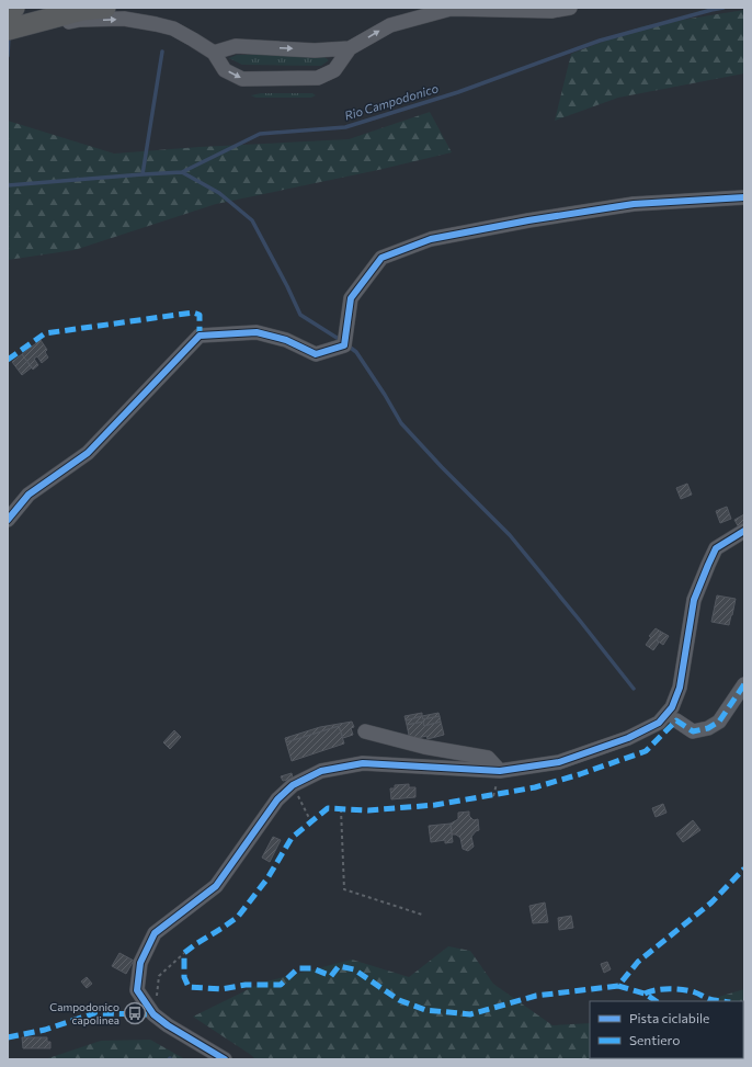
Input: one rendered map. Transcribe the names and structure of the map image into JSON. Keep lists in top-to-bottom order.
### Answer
{
  "water": ["Rio Campodonico"],
  "places": {
    "bus stop": ["Campodonico capolinea"]
  },
  "legend": ["Pista ciclabile", "Sentiero"]
}
